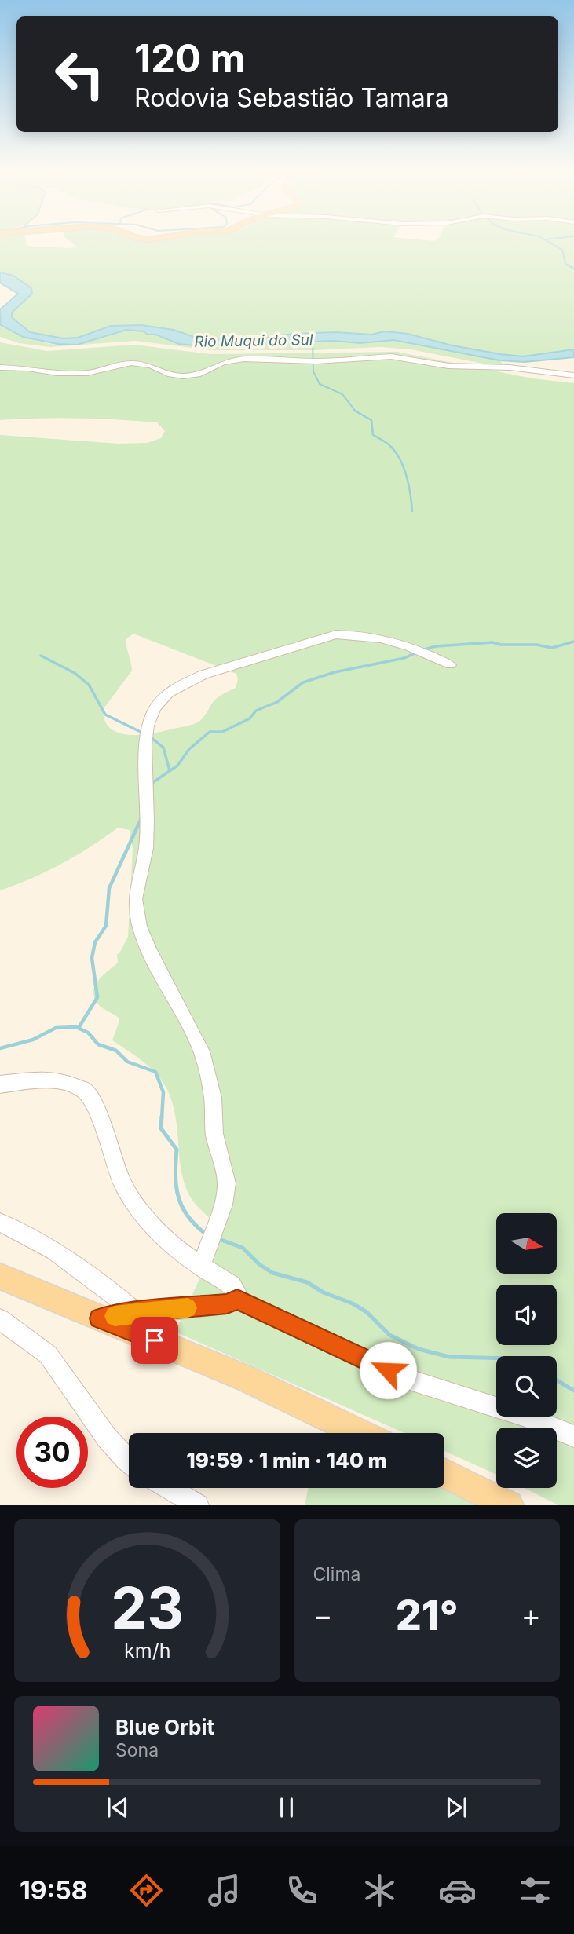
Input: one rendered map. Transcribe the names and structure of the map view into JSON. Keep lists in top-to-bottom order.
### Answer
{
  "water": ["Rio Muqui do Sul"],
  "north": "right",
  "page": {
    "turn": ["120 m", "Rodovia Sebastião Tamara"],
    "limit": "30",
    "trip": "19:59 · 1 min · 140 m",
    "tile": "Clima",
    "heat": ["−", "21°", "+"],
    "song": ["Blue Orbit", "Sona"],
    "tabs": "19:58",
    "gauge": ["23", "km/h"]
  }
}
